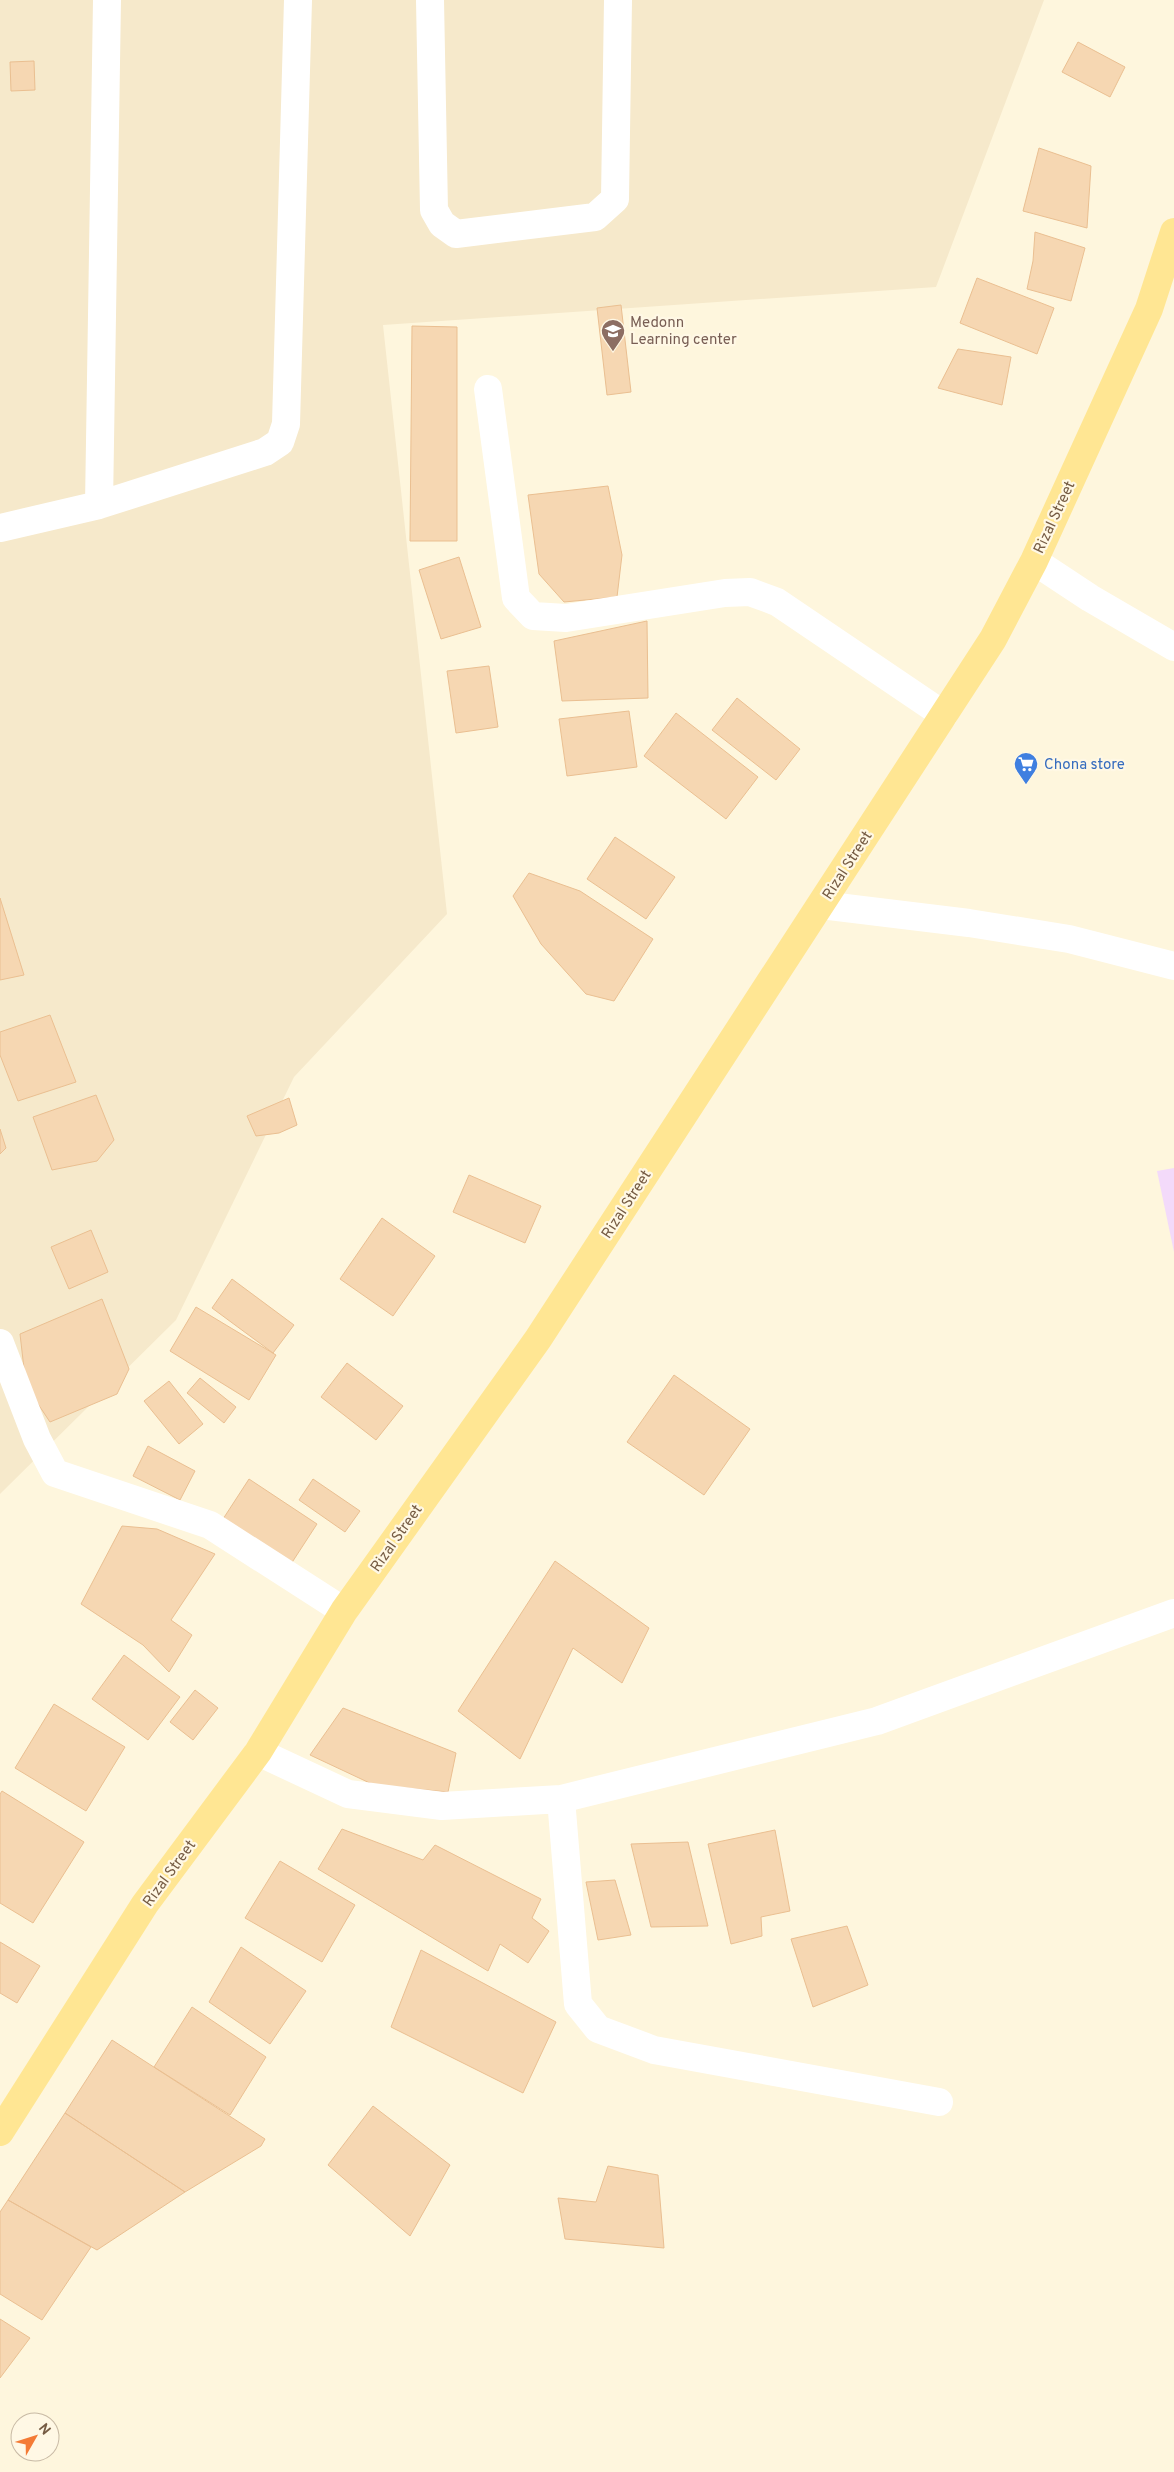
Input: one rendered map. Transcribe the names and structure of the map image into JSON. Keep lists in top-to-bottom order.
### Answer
{
  "streets": {
    "main road": ["Rizal Street"]
  },
  "places": {
    "school or university": ["Medonn Learning center"],
    "supermarket": ["Chona store"]
  },
  "north": "top right"
}
